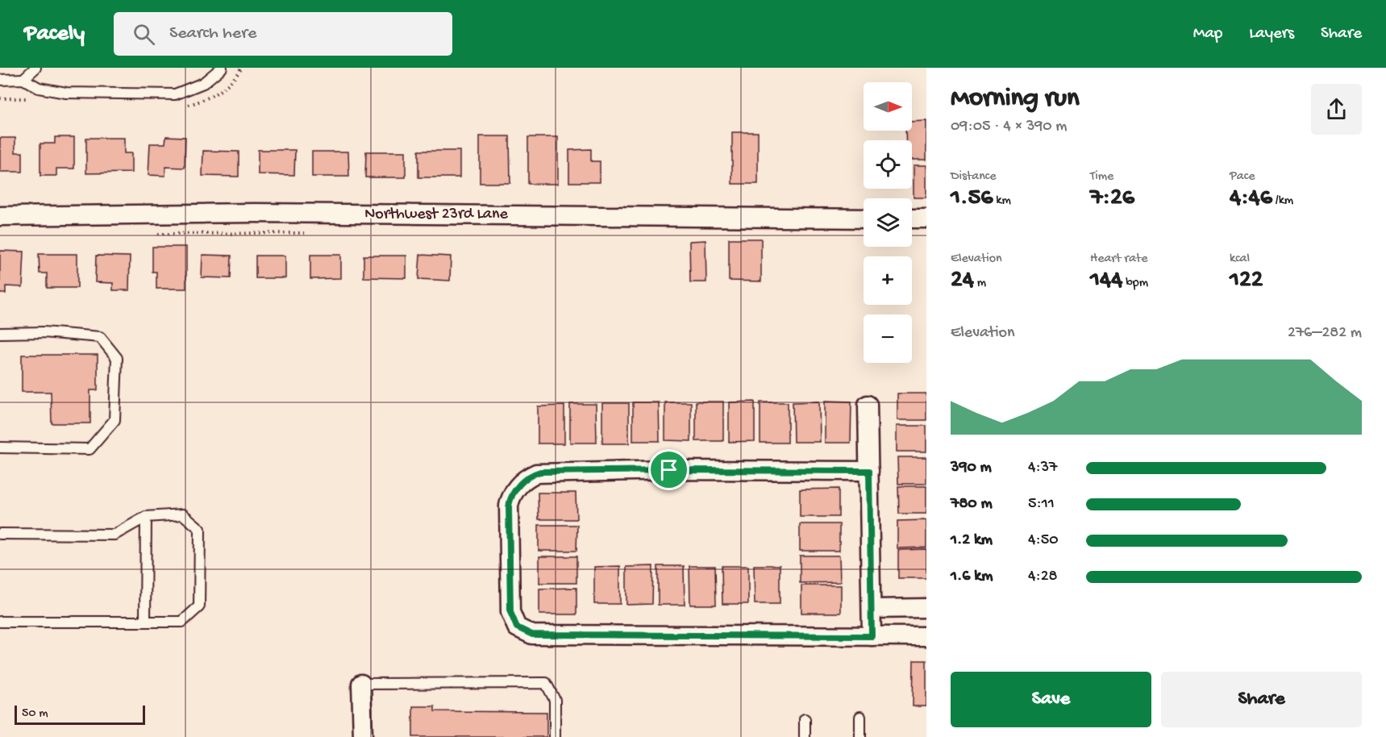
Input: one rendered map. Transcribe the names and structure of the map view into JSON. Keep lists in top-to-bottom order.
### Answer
{
  "streets": {
    "street": ["Northwest 23rd Lane"]
  },
  "scale_bar": "50 m",
  "north": "right",
  "page": {
    "header": "Pacely",
    "search": "Search here",
    "nav": ["Map", "Layers", "Share"],
    "heading": ["Morning run", "09:05 · 4 × 390 m"],
    "map_buttons": ["+", "−"],
    "stats": [
      ["Distance", "1.56 km"],
      ["Time", "7:26"],
      ["Pace", "4:46 /km"],
      ["Elevation", "24 m"],
      ["Heart rate", "144 bpm"],
      ["kcal", "122"]
    ],
    "chart": ["Elevation", "276–282 m"],
    "list": [
      {
        "name": "390 m",
        "note": "4:37"
      },
      {
        "name": "780 m",
        "note": "5:11"
      },
      {
        "name": "1.2 km",
        "note": "4:50"
      },
      {
        "name": "1.6 km",
        "note": "4:28"
      }
    ],
    "buttons": ["Save", "Share"],
    "scale": "50 m"
  }
}
